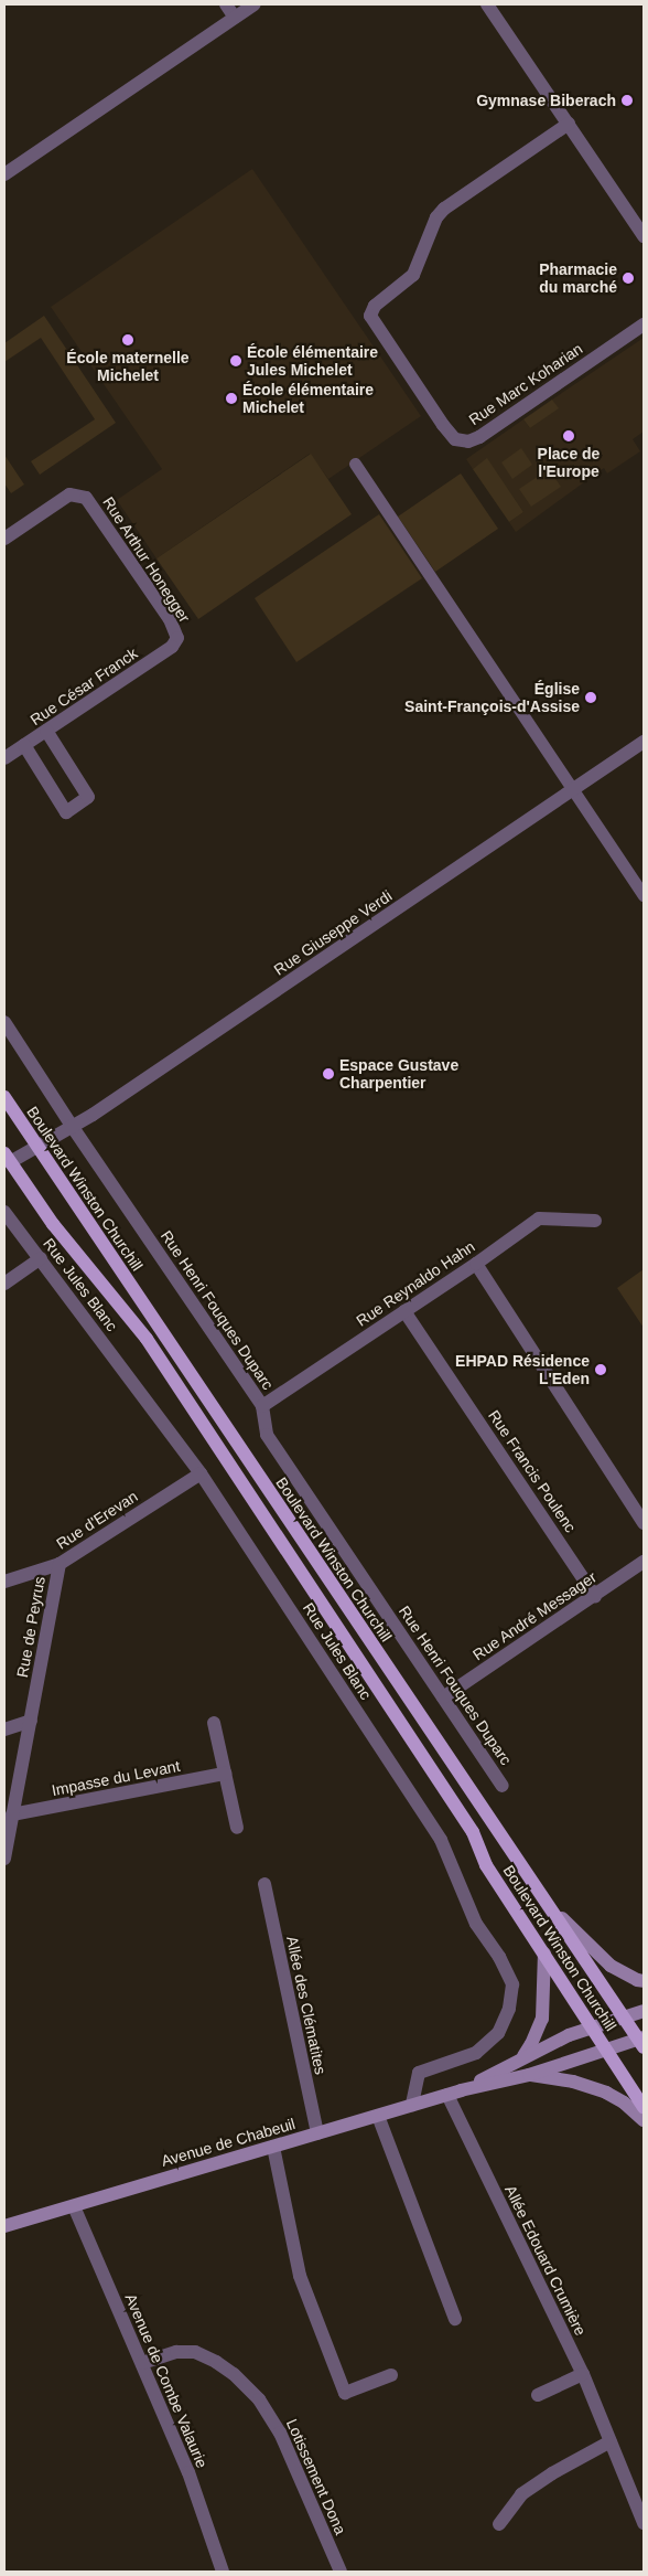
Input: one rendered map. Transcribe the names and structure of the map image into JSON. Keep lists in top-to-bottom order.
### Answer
{
  "streets": {
    "main road": ["Boulevard Winston Churchill", "Avenue de Chabeuil"],
    "street": [
      "Rue Marc Koharian",
      "Rue Arthur Honegger",
      "Rue César Franck",
      "Rue Giuseppe Verdi",
      "Rue Reynaldo Hahn",
      "Rue Jules Blanc",
      "Rue Henri Fouques Duparc",
      "Rue Francis Poulenc",
      "Rue d'Erevan",
      "Rue André Messager",
      "Rue de Peyrus",
      "Impasse du Levant",
      "Allée des Clématites",
      "Allée Edouard Crumière",
      "Avenue de Combe Valaurie",
      "Lotissement Dona"
    ]
  },
  "crossings": [
    ["Rue Arthur Honegger", "Rue César Franck"],
    ["Rue Giuseppe Verdi", "Boulevard Winston Churchill"],
    ["Rue Giuseppe Verdi", "Rue Henri Fouques Duparc"],
    ["Boulevard Winston Churchill", "Avenue de Chabeuil"],
    ["Rue Reynaldo Hahn", "Rue Henri Fouques Duparc"],
    ["Rue Reynaldo Hahn", "Rue Francis Poulenc"],
    ["Rue Jules Blanc", "Rue d'Erevan"],
    ["Rue Jules Blanc", "Avenue de Chabeuil"],
    ["Rue Henri Fouques Duparc", "Rue André Messager"],
    ["Rue Francis Poulenc", "Rue André Messager"],
    ["Rue d'Erevan", "Rue de Peyrus"],
    ["Rue de Peyrus", "Impasse du Levant"],
    ["Allée des Clématites", "Avenue de Chabeuil"],
    ["Avenue de Chabeuil", "Allée Edouard Crumière"],
    ["Avenue de Chabeuil", "Avenue de Combe Valaurie"],
    ["Avenue de Combe Valaurie", "Lotissement Dona"]
  ],
  "places": [
    "Gymnase Biberach",
    "Pharmacie du marché",
    "École maternelle Michelet",
    "École élémentaire Jules Michelet",
    "École élémentaire Michelet",
    "Place de l'Europe",
    "Église Saint-François-d'Assise",
    "Espace Gustave Charpentier",
    "EHPAD Résidence L'Eden"
  ]
}
